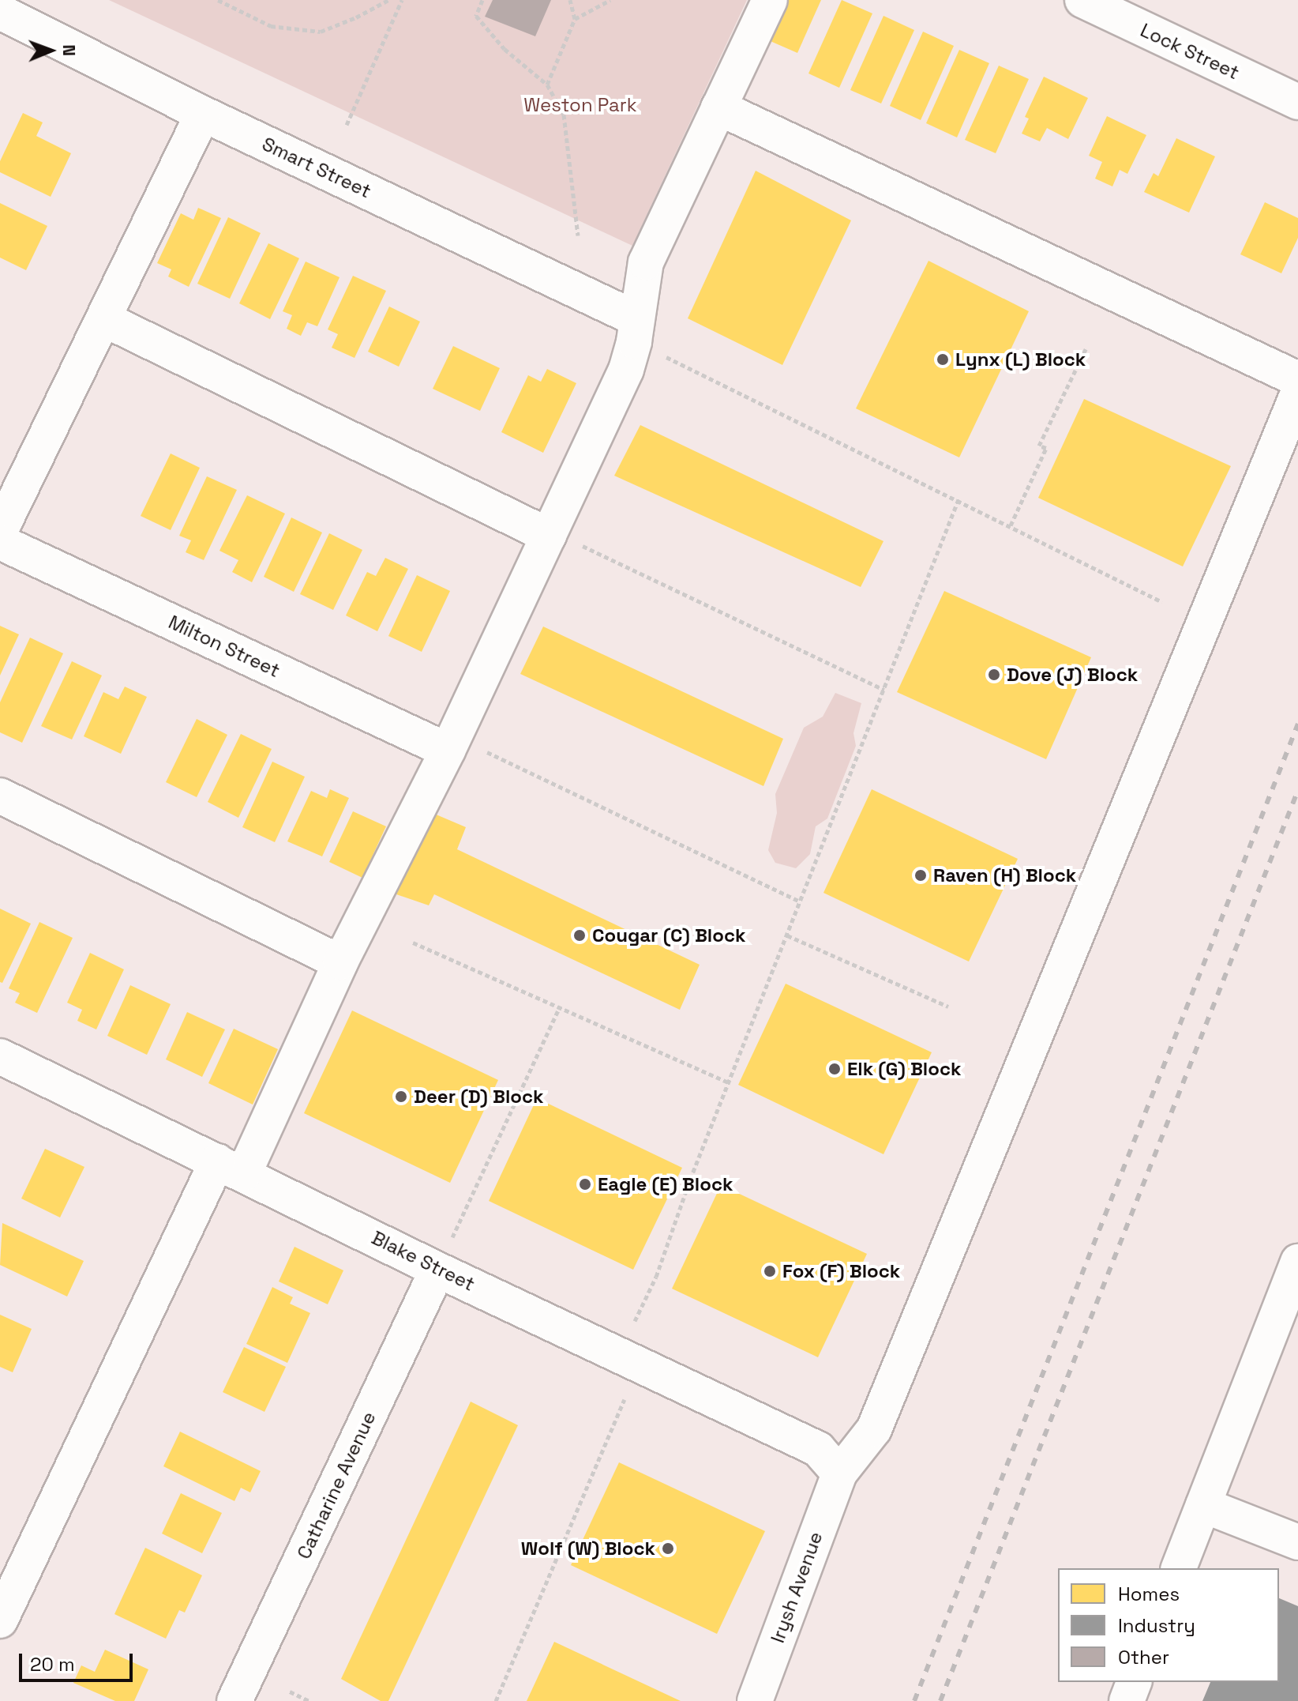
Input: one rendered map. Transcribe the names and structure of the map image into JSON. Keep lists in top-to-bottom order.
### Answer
{
  "streets": {
    "street": [
      "Lock Street",
      "Smart Street",
      "Milton Street",
      "Blake Street",
      "Catharine Avenue",
      "Irysh Avenue"
    ]
  },
  "crossings": [
    ["Blake Street", "Catharine Avenue"],
    ["Blake Street", "Irysh Avenue"]
  ],
  "parks": ["Weston Park"],
  "places": [
    "Lynx (L) Block",
    "Dove (J) Block",
    "Raven (H) Block",
    "Cougar (C) Block",
    "Elk (G) Block",
    "Deer (D) Block",
    "Eagle (E) Block",
    "Fox (F) Block",
    "Wolf (W) Block"
  ],
  "legend": ["Homes", "Industry", "Other"],
  "scale_bar": "20 m",
  "north": "right"
}
